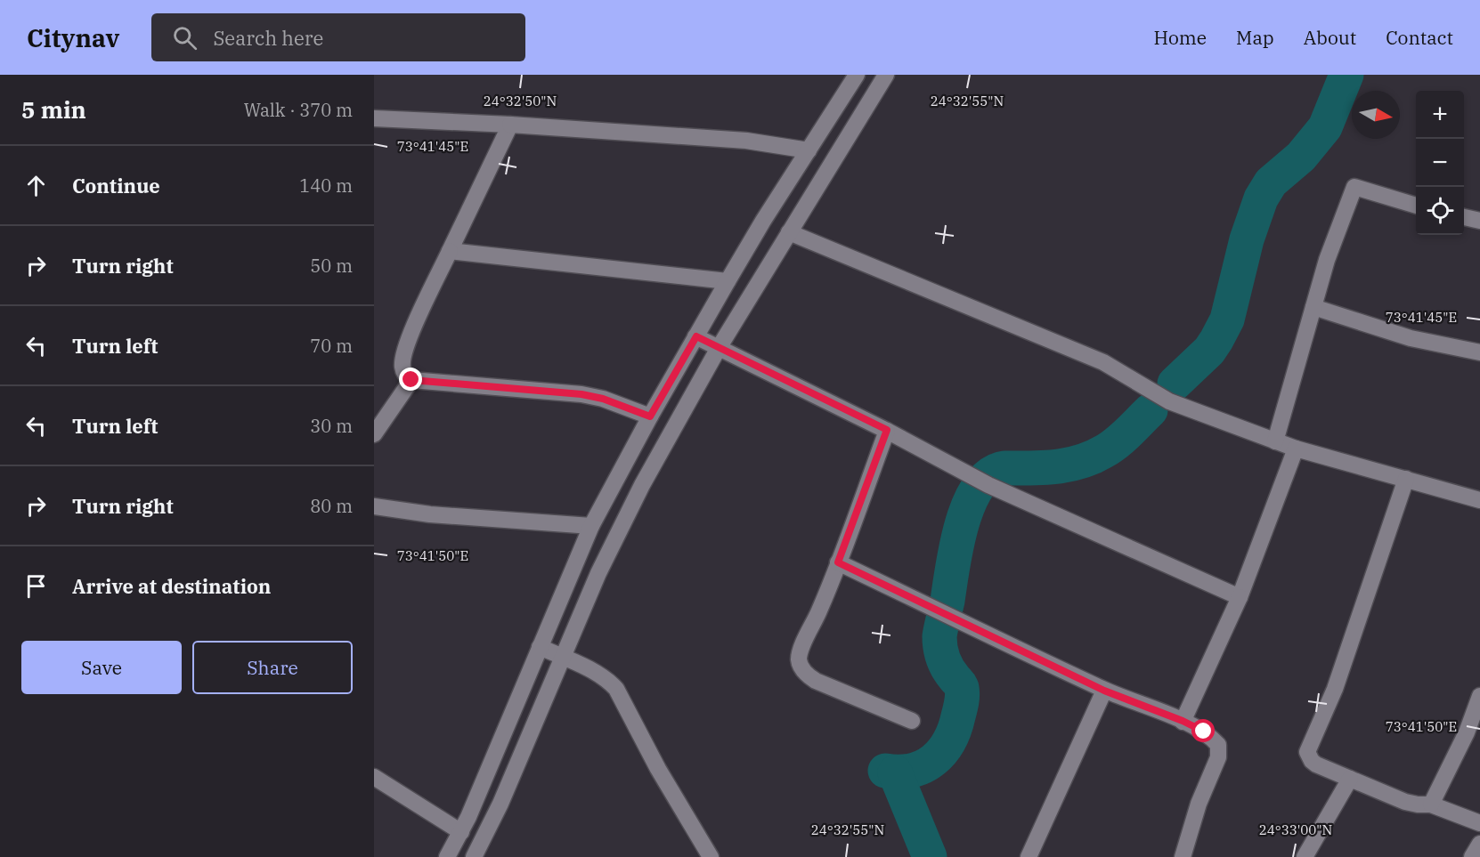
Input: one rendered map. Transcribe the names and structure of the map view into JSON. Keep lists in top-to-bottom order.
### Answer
{
  "north": "right",
  "page": {
    "header": "Citynav",
    "search": "Search here",
    "nav": [
      "Home",
      "Map",
      "About",
      "Contact"
    ],
    "heading": ["5 min", "Walk · 370 m"],
    "map_buttons": ["+", "−"],
    "list": [
      ["Continue", "140 m"],
      ["Turn right", "50 m"],
      ["Turn left", "70 m"],
      ["Turn left", "30 m"],
      ["Turn right", "80 m"],
      "Arrive at destination"
    ],
    "buttons": ["Save", "Share"]
  },
  "coordinates": [
    "24°32'50\"N",
    "24°32'55\"N",
    "73°41'45\"E",
    "73°41'50\"E",
    "24°33'00\"N"
  ]
}
